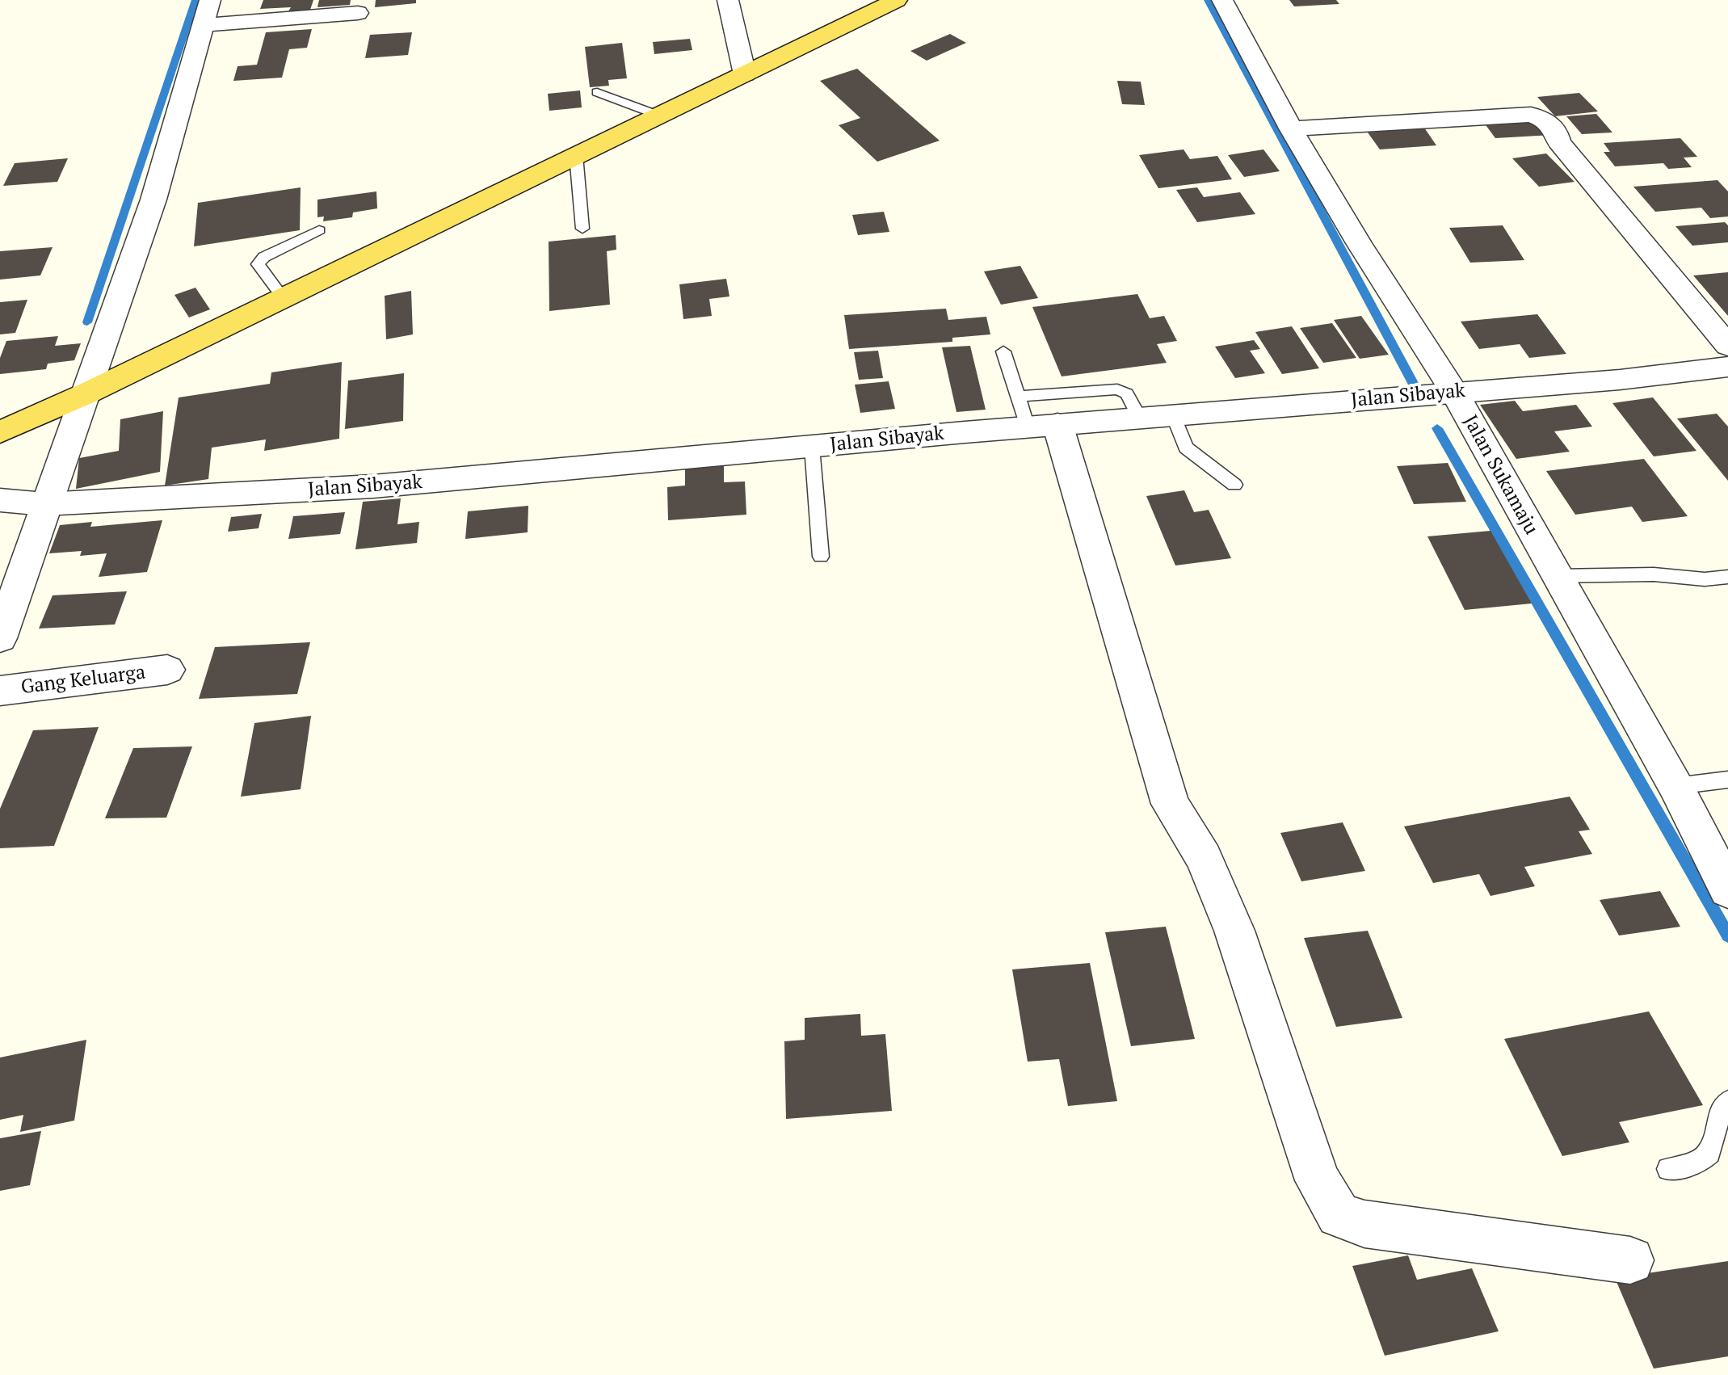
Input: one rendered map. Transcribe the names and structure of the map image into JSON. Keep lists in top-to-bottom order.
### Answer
{
  "streets": {
    "street": ["Jalan Sibayak", "Jalan Sukamaju", "Gang Keluarga"]
  },
  "crossings": [
    ["Jalan Sibayak", "Jalan Sukamaju"]
  ]
}
